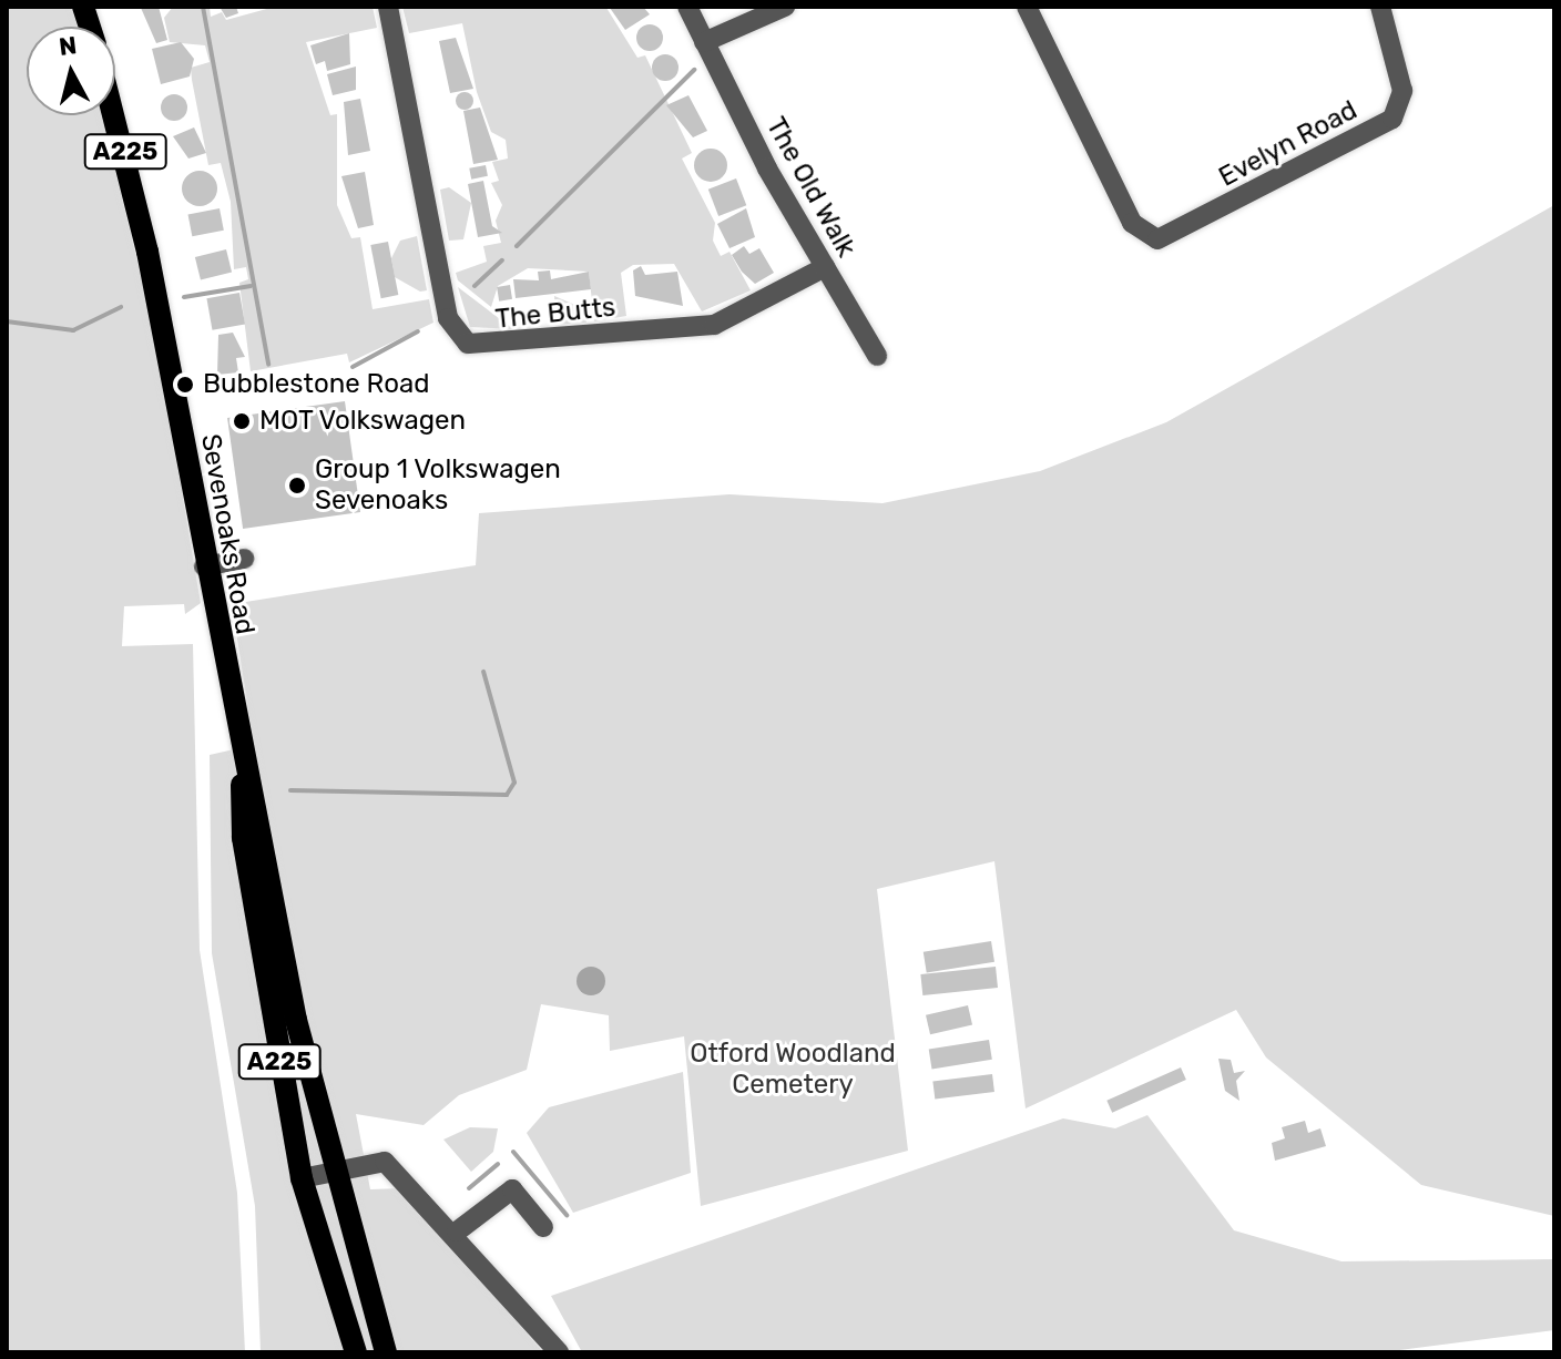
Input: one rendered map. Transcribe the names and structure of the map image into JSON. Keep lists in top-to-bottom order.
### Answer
{
  "streets": {
    "main road": ["A225", "Sevenoaks Road"],
    "street": ["Evelyn Road", "The Old Walk", "The Butts"]
  },
  "crossings": [
    ["The Old Walk", "The Butts"]
  ],
  "parks": ["Otford Woodland Cemetery"],
  "places": ["Bubblestone Road", "MOT Volkswagen", "Group 1 Volkswagen Sevenoaks"],
  "north": "top"
}
